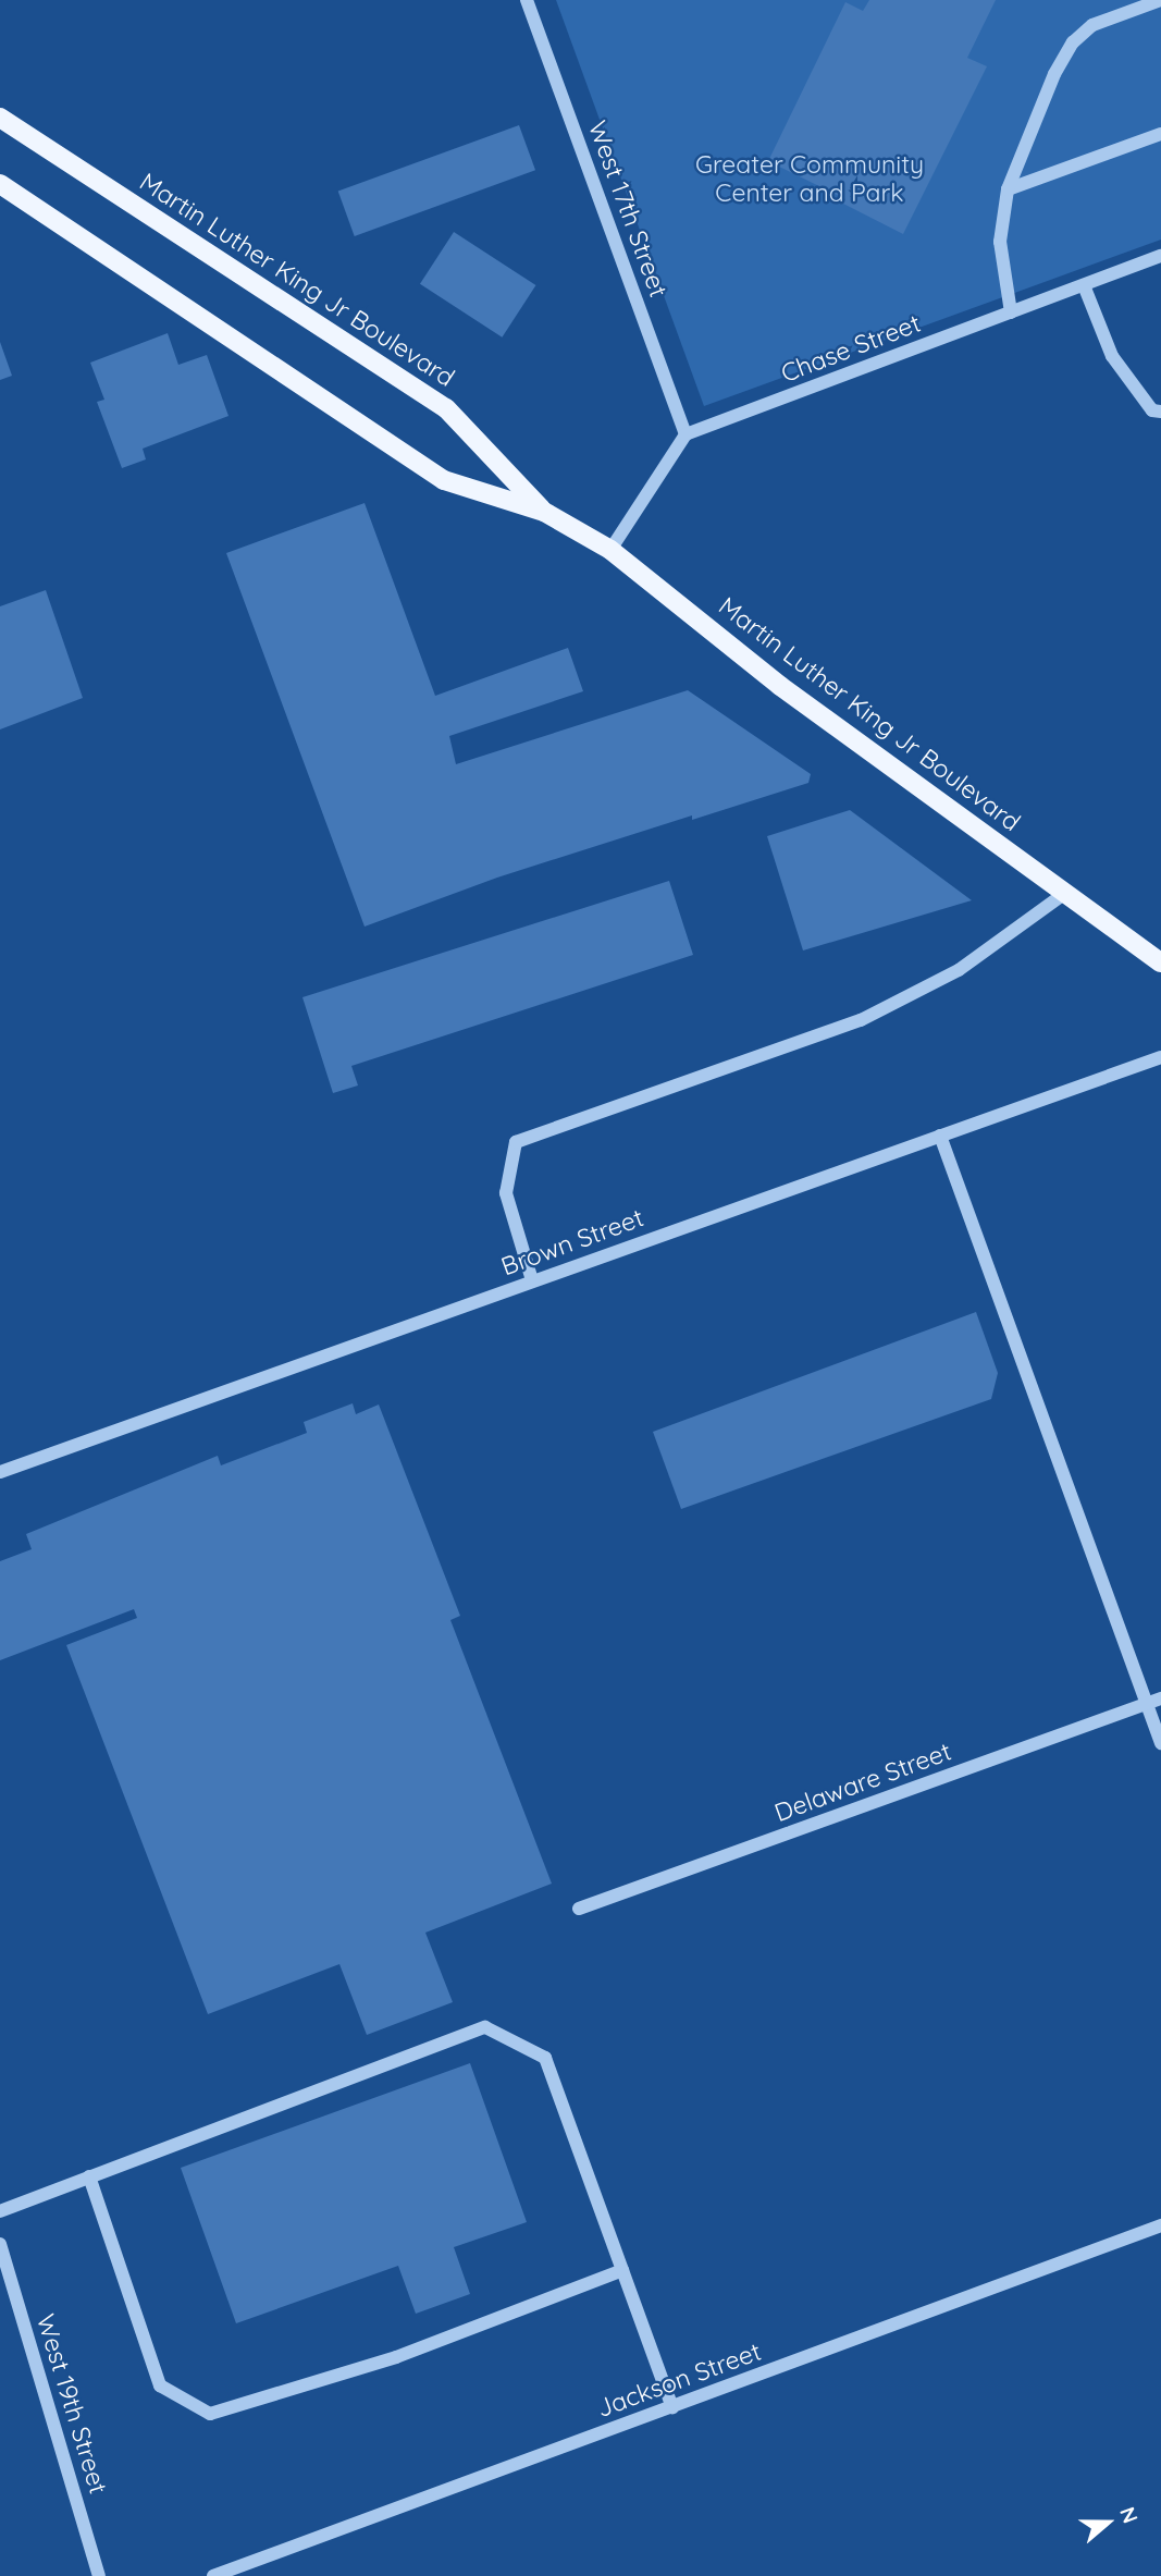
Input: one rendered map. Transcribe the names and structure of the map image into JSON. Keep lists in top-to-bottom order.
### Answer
{
  "streets": {
    "main road": ["Martin Luther King Jr Boulevard"],
    "street": [
      "West 17th Street",
      "Chase Street",
      "Brown Street",
      "Delaware Street",
      "Jackson Street",
      "West 19th Street"
    ]
  },
  "crossings": [
    ["West 17th Street", "Chase Street"]
  ],
  "parks": ["Greater Community Center and Park"],
  "north": "right"
}
